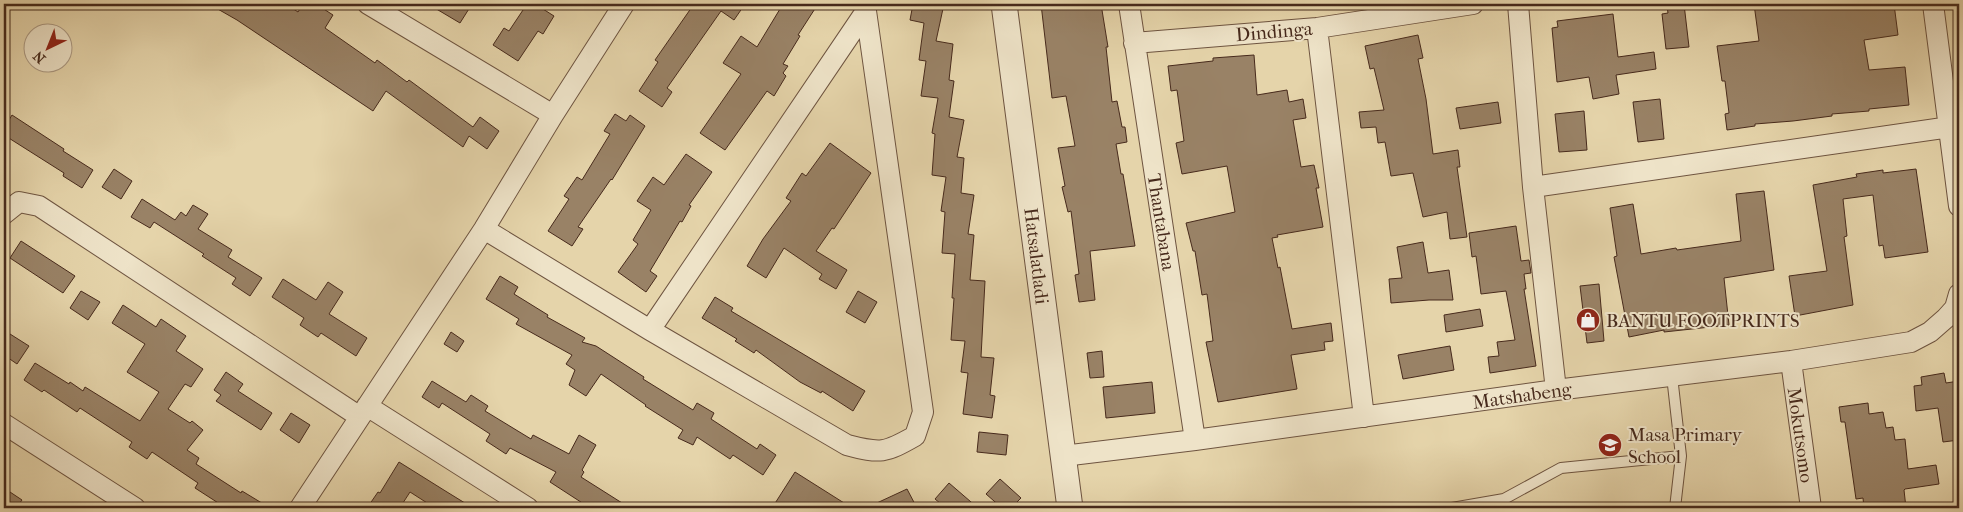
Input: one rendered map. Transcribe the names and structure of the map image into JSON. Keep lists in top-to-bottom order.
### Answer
{
  "streets": {
    "street": [
      "Dindinga",
      "Thantabana",
      "Hatsalatladi",
      "Matshabeng",
      "Mokutsomo"
    ]
  },
  "crossings": [
    ["Dindinga", "Thantabana"],
    ["Thantabana", "Matshabeng"],
    ["Hatsalatladi", "Matshabeng"],
    ["Matshabeng", "Mokutsomo"]
  ],
  "places": {
    "shop": ["BANTU FOOTPRINTS"],
    "school or university": ["Masa Primary School"]
  },
  "north": "bottom left"
}
